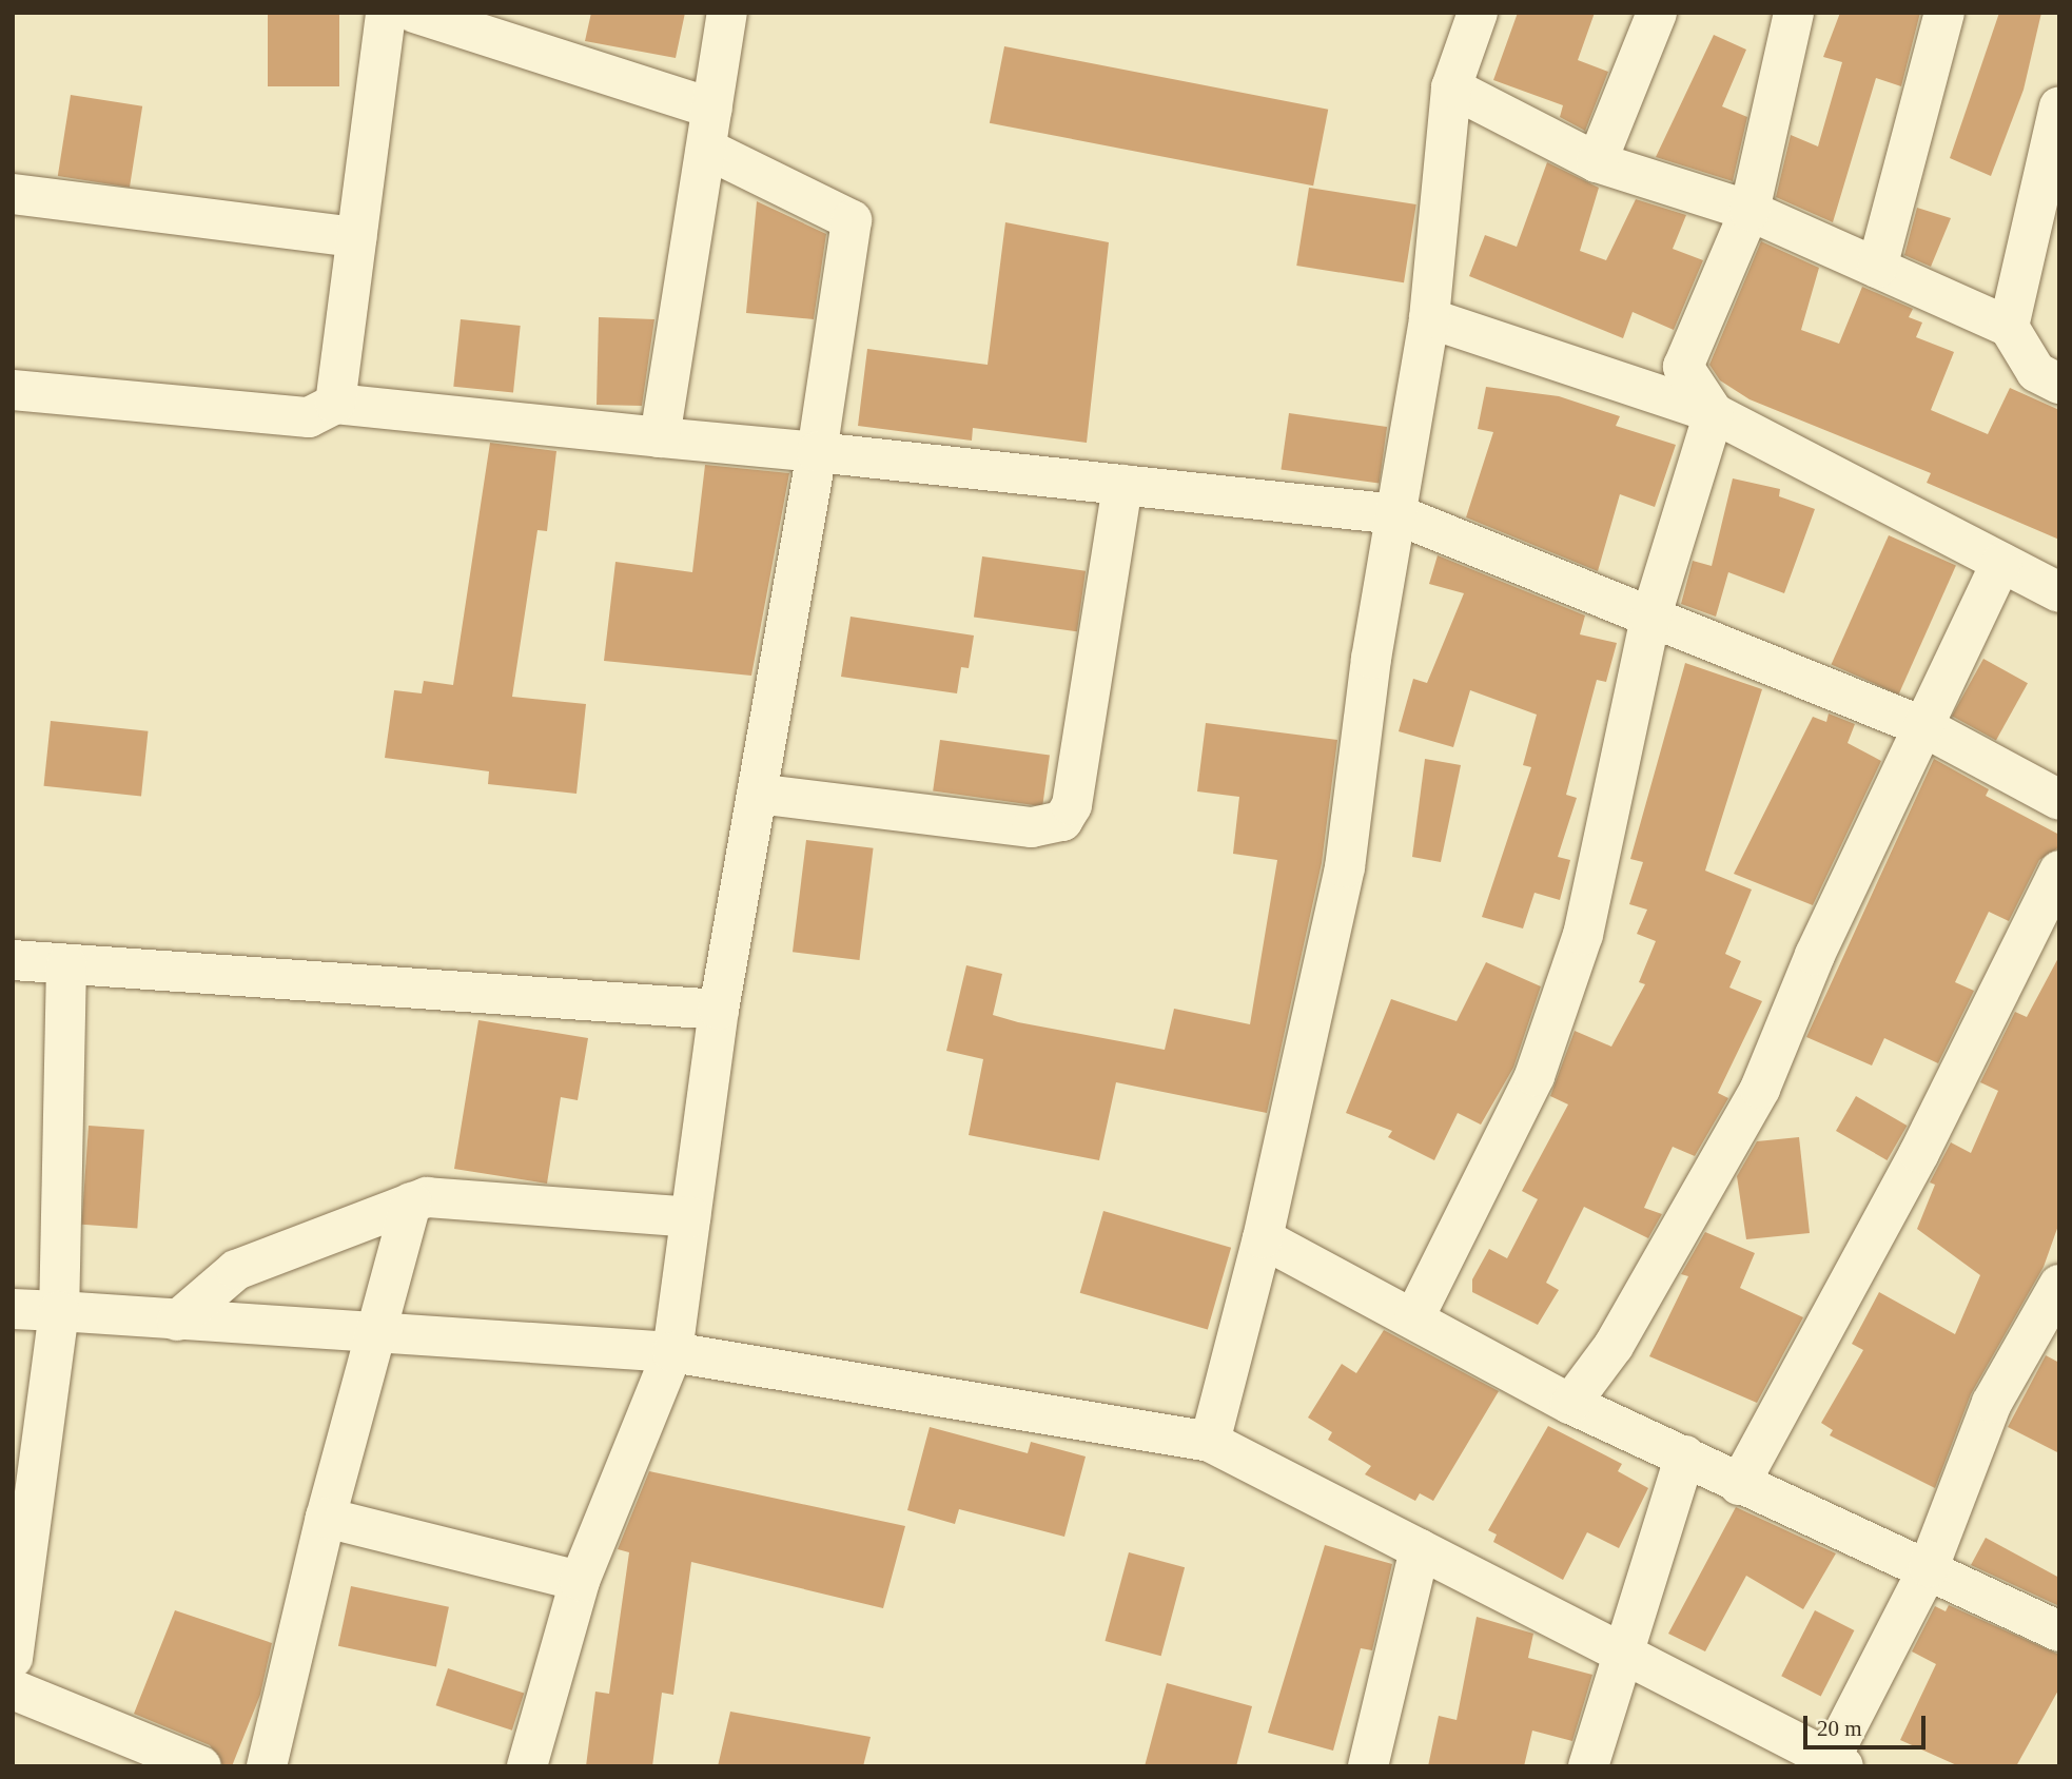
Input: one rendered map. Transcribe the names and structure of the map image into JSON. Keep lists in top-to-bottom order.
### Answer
{
  "scale_bar": "20 m"
}
